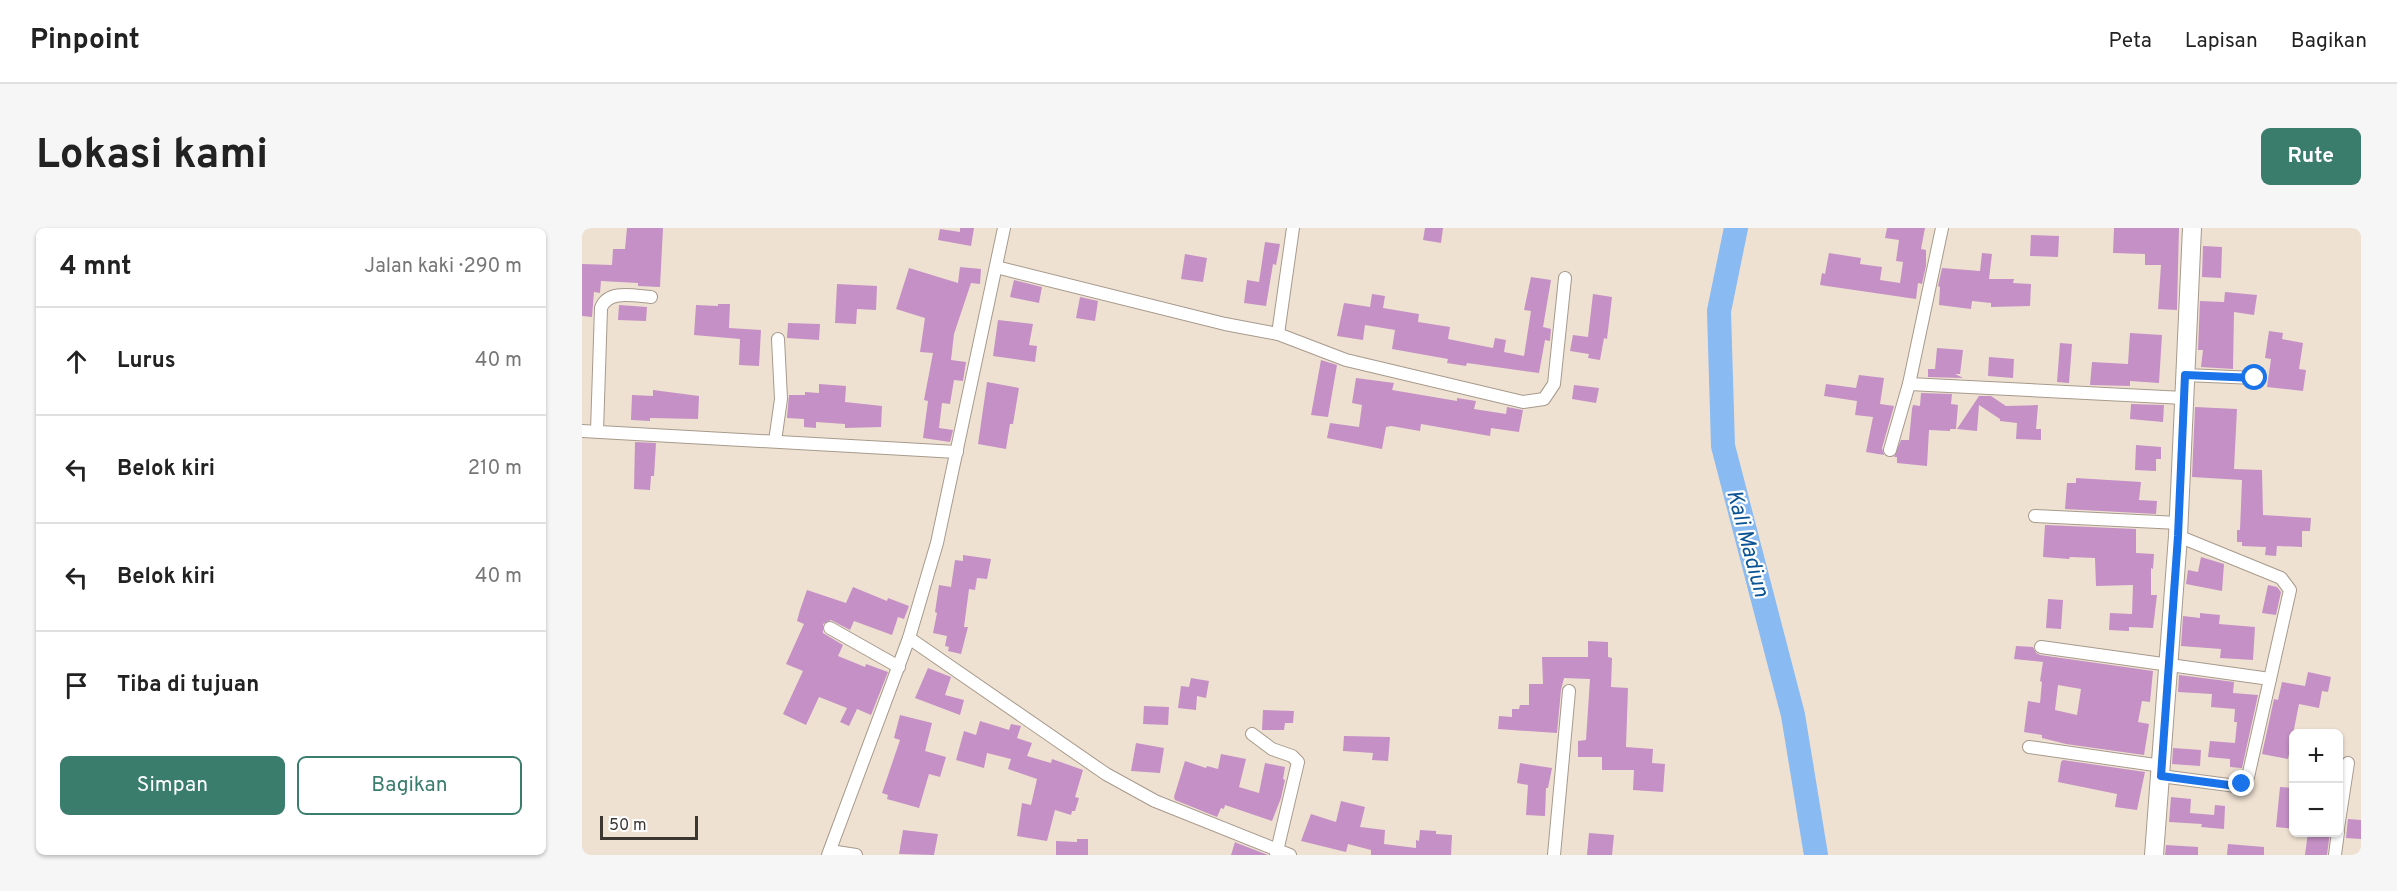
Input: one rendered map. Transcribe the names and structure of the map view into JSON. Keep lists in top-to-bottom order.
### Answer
{
  "water": ["Kali Madiun"],
  "scale_bar": "50 m",
  "page": {
    "header": "Pinpoint",
    "nav": ["Peta", "Lapisan", "Bagikan"],
    "buttons": [
      "Rute",
      ["Simpan", "Bagikan"]
    ],
    "title": "Lokasi kami",
    "heading": ["4 mnt", "Jalan kaki · 290 m"],
    "list": [
      ["Lurus", "40 m"],
      ["Belok kiri", "210 m"],
      ["Belok kiri", "40 m"],
      "Tiba di tujuan"
    ],
    "map_buttons": ["+", "−"],
    "scale": "50 m"
  }
}
